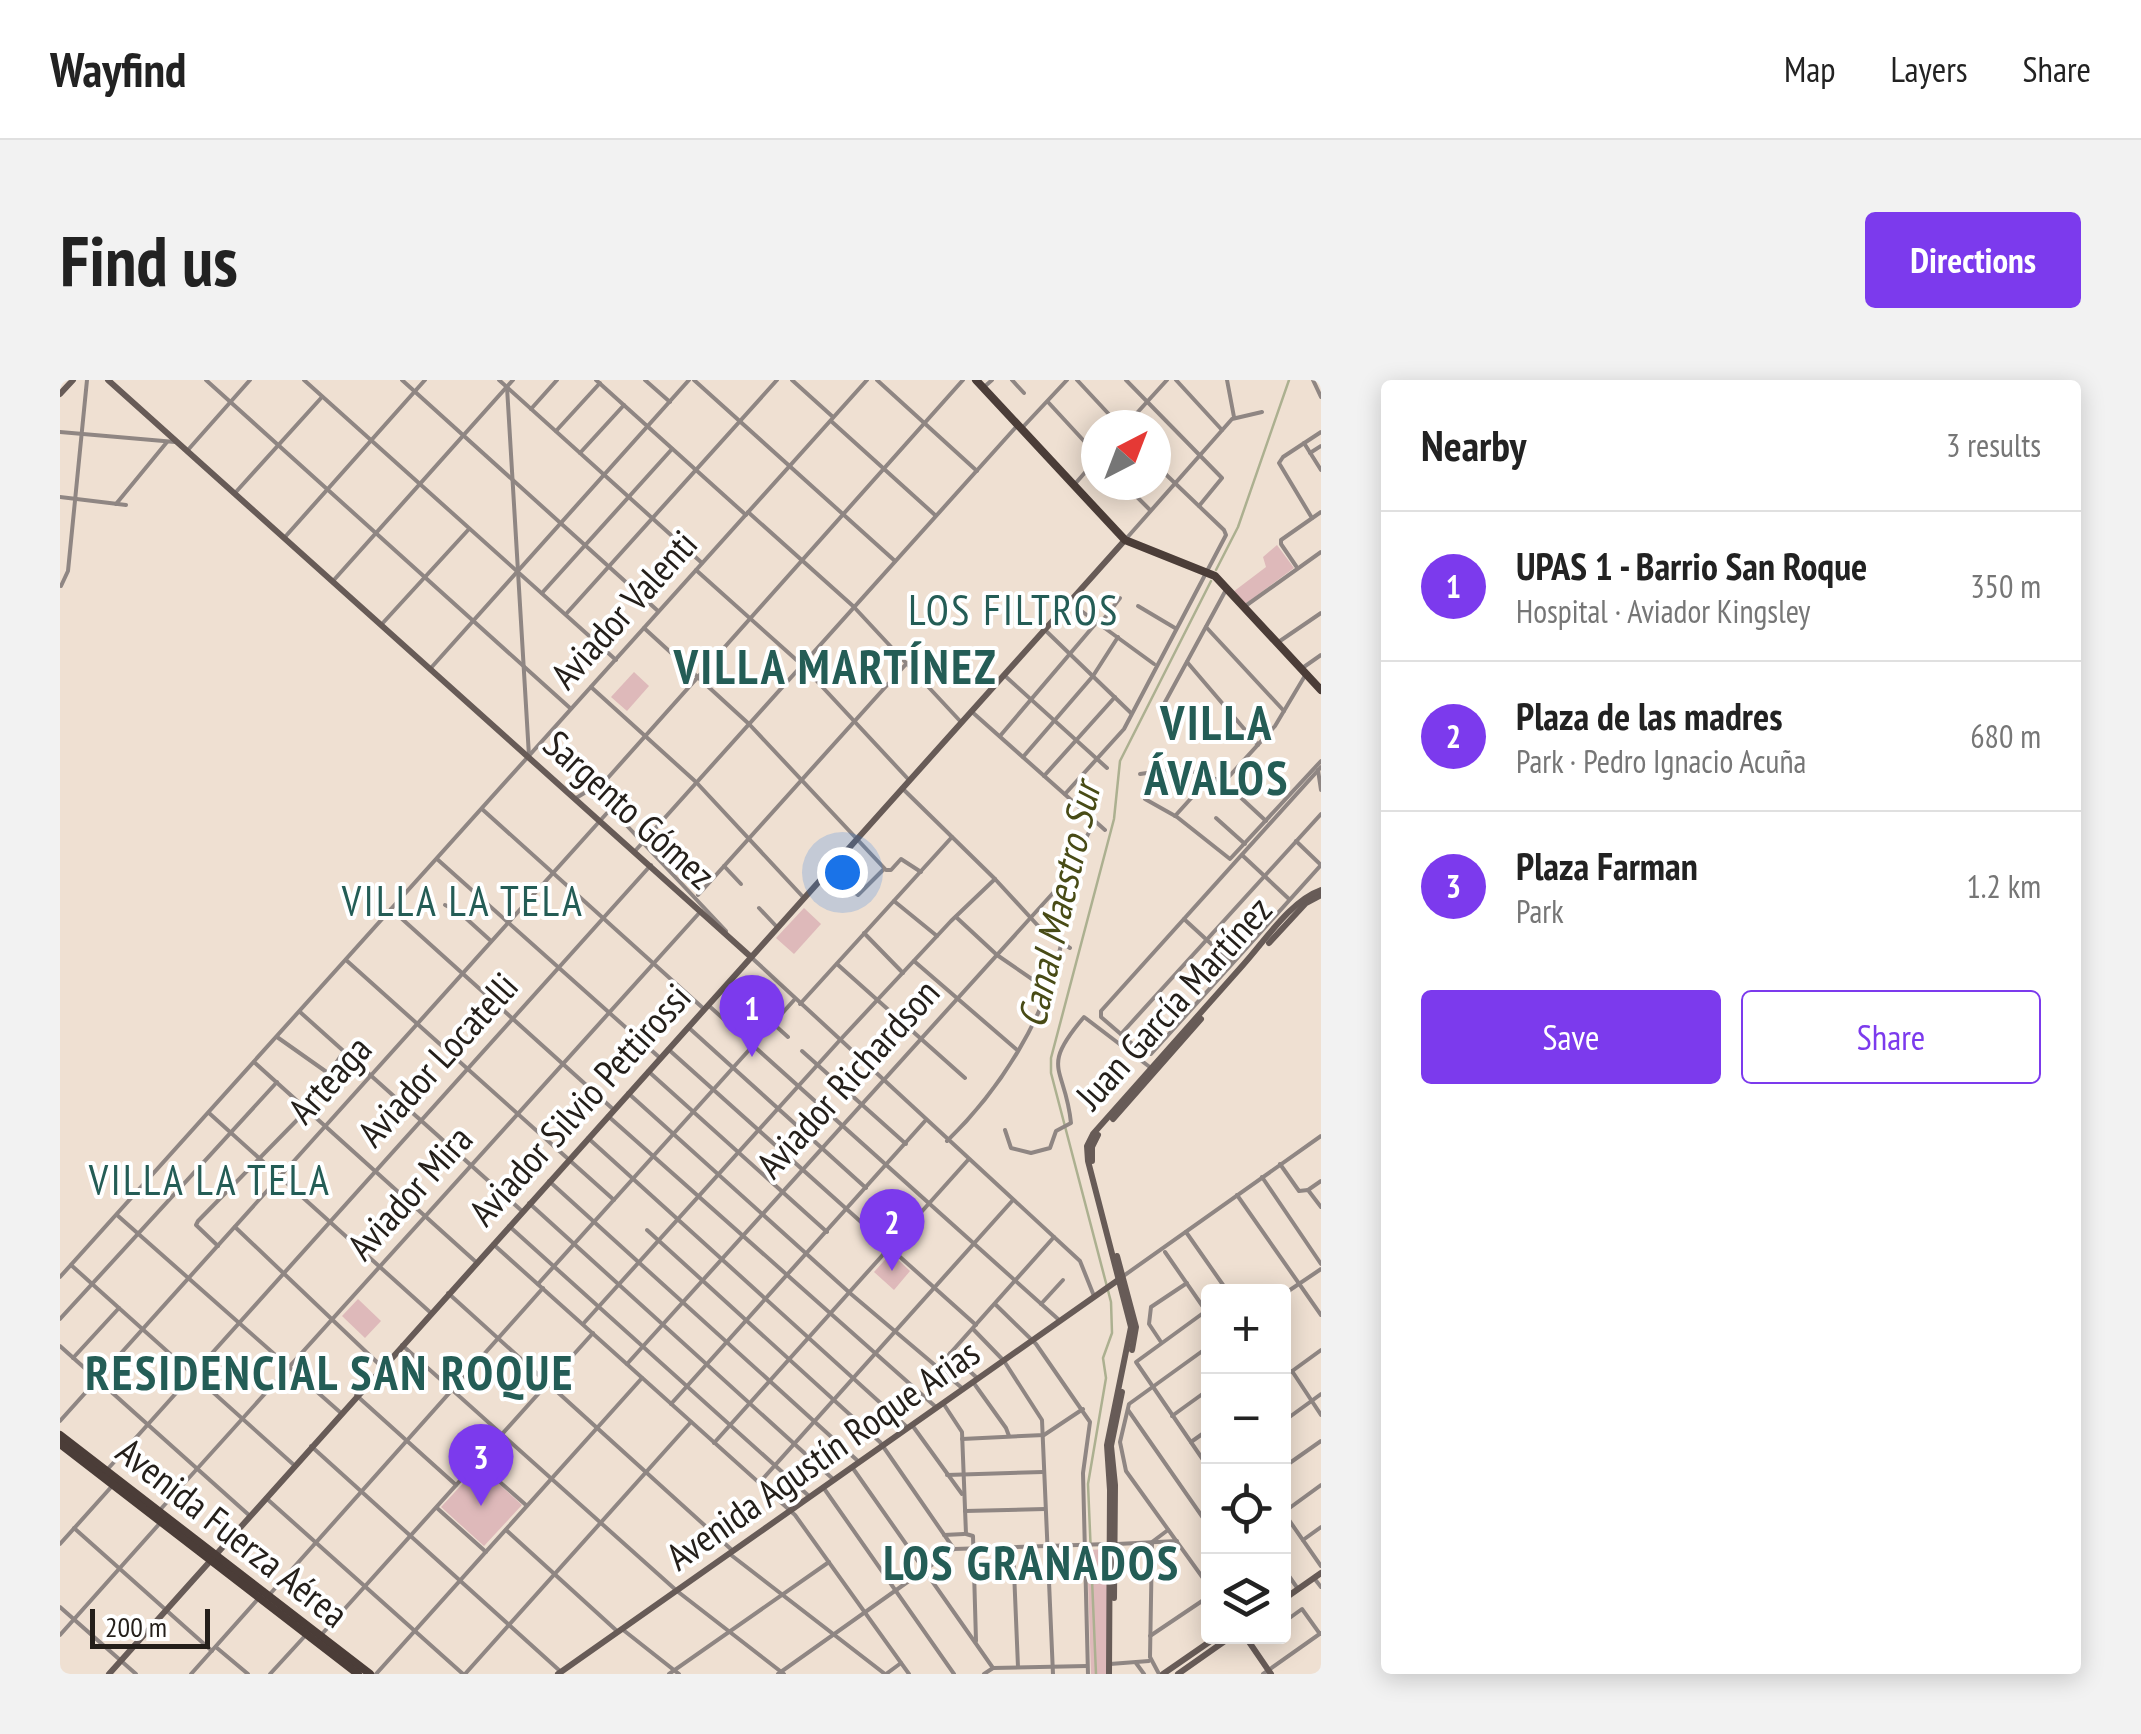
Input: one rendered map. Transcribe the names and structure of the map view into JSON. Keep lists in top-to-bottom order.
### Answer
{
  "streets": {
    "main road": [
      "Sargento Gómez",
      "Juan García Martínez",
      "Aviador Silvio Pettirossi",
      "Avenida Agustín Roque Arias",
      "Avenida Fuerza Aérea"
    ],
    "street": [
      "Aviador Valenti",
      "Aviador Locatelli",
      "Aviador Richardson",
      "Arteaga",
      "Aviador Mira"
    ]
  },
  "crossings": [
    ["Aviador Valenti", "Sargento Gómez"],
    ["Sargento Gómez", "Aviador Locatelli"],
    ["Sargento Gómez", "Aviador Richardson"],
    ["Sargento Gómez", "Arteaga"],
    ["Sargento Gómez", "Aviador Silvio Pettirossi"],
    ["Sargento Gómez", "Aviador Mira"],
    ["Sargento Gómez", "Avenida Agustín Roque Arias"],
    ["Juan García Martínez", "Avenida Agustín Roque Arias"],
    ["Aviador Locatelli", "Avenida Fuerza Aérea"],
    ["Aviador Silvio Pettirossi", "Avenida Fuerza Aérea"],
    ["Aviador Mira", "Avenida Fuerza Aérea"]
  ],
  "districts": [
    "LOS FILTROS",
    "VILLA MARTÍNEZ",
    "VILLA ÁVALOS",
    "VILLA LA TELA",
    "VILLA LA TELA",
    "RESIDENCIAL SAN ROQUE",
    "LOS GRANADOS"
  ],
  "water": ["Canal Maestro Sur"],
  "scale_bar": "200 m",
  "north": "top right",
  "page": {
    "header": "Wayfind",
    "nav": ["Map", "Layers", "Share"],
    "buttons": [
      "Directions",
      ["Save", "Share"]
    ],
    "title": "Find us",
    "heading": ["Nearby", "3 results"],
    "list": [
      {
        "mark": "1",
        "name": "UPAS 1 - Barrio San Roque",
        "note": "Hospital · Aviador Kingsley",
        "value": "350 m"
      },
      {
        "mark": "2",
        "name": "Plaza de las madres",
        "note": "Park · Pedro Ignacio Acuña",
        "value": "680 m"
      },
      {
        "mark": "3",
        "name": "Plaza Farman",
        "note": "Park",
        "value": "1.2 km"
      }
    ],
    "pins": ["1", "2", "3"],
    "map_buttons": ["+", "−"],
    "scale": "200 m"
  }
}
